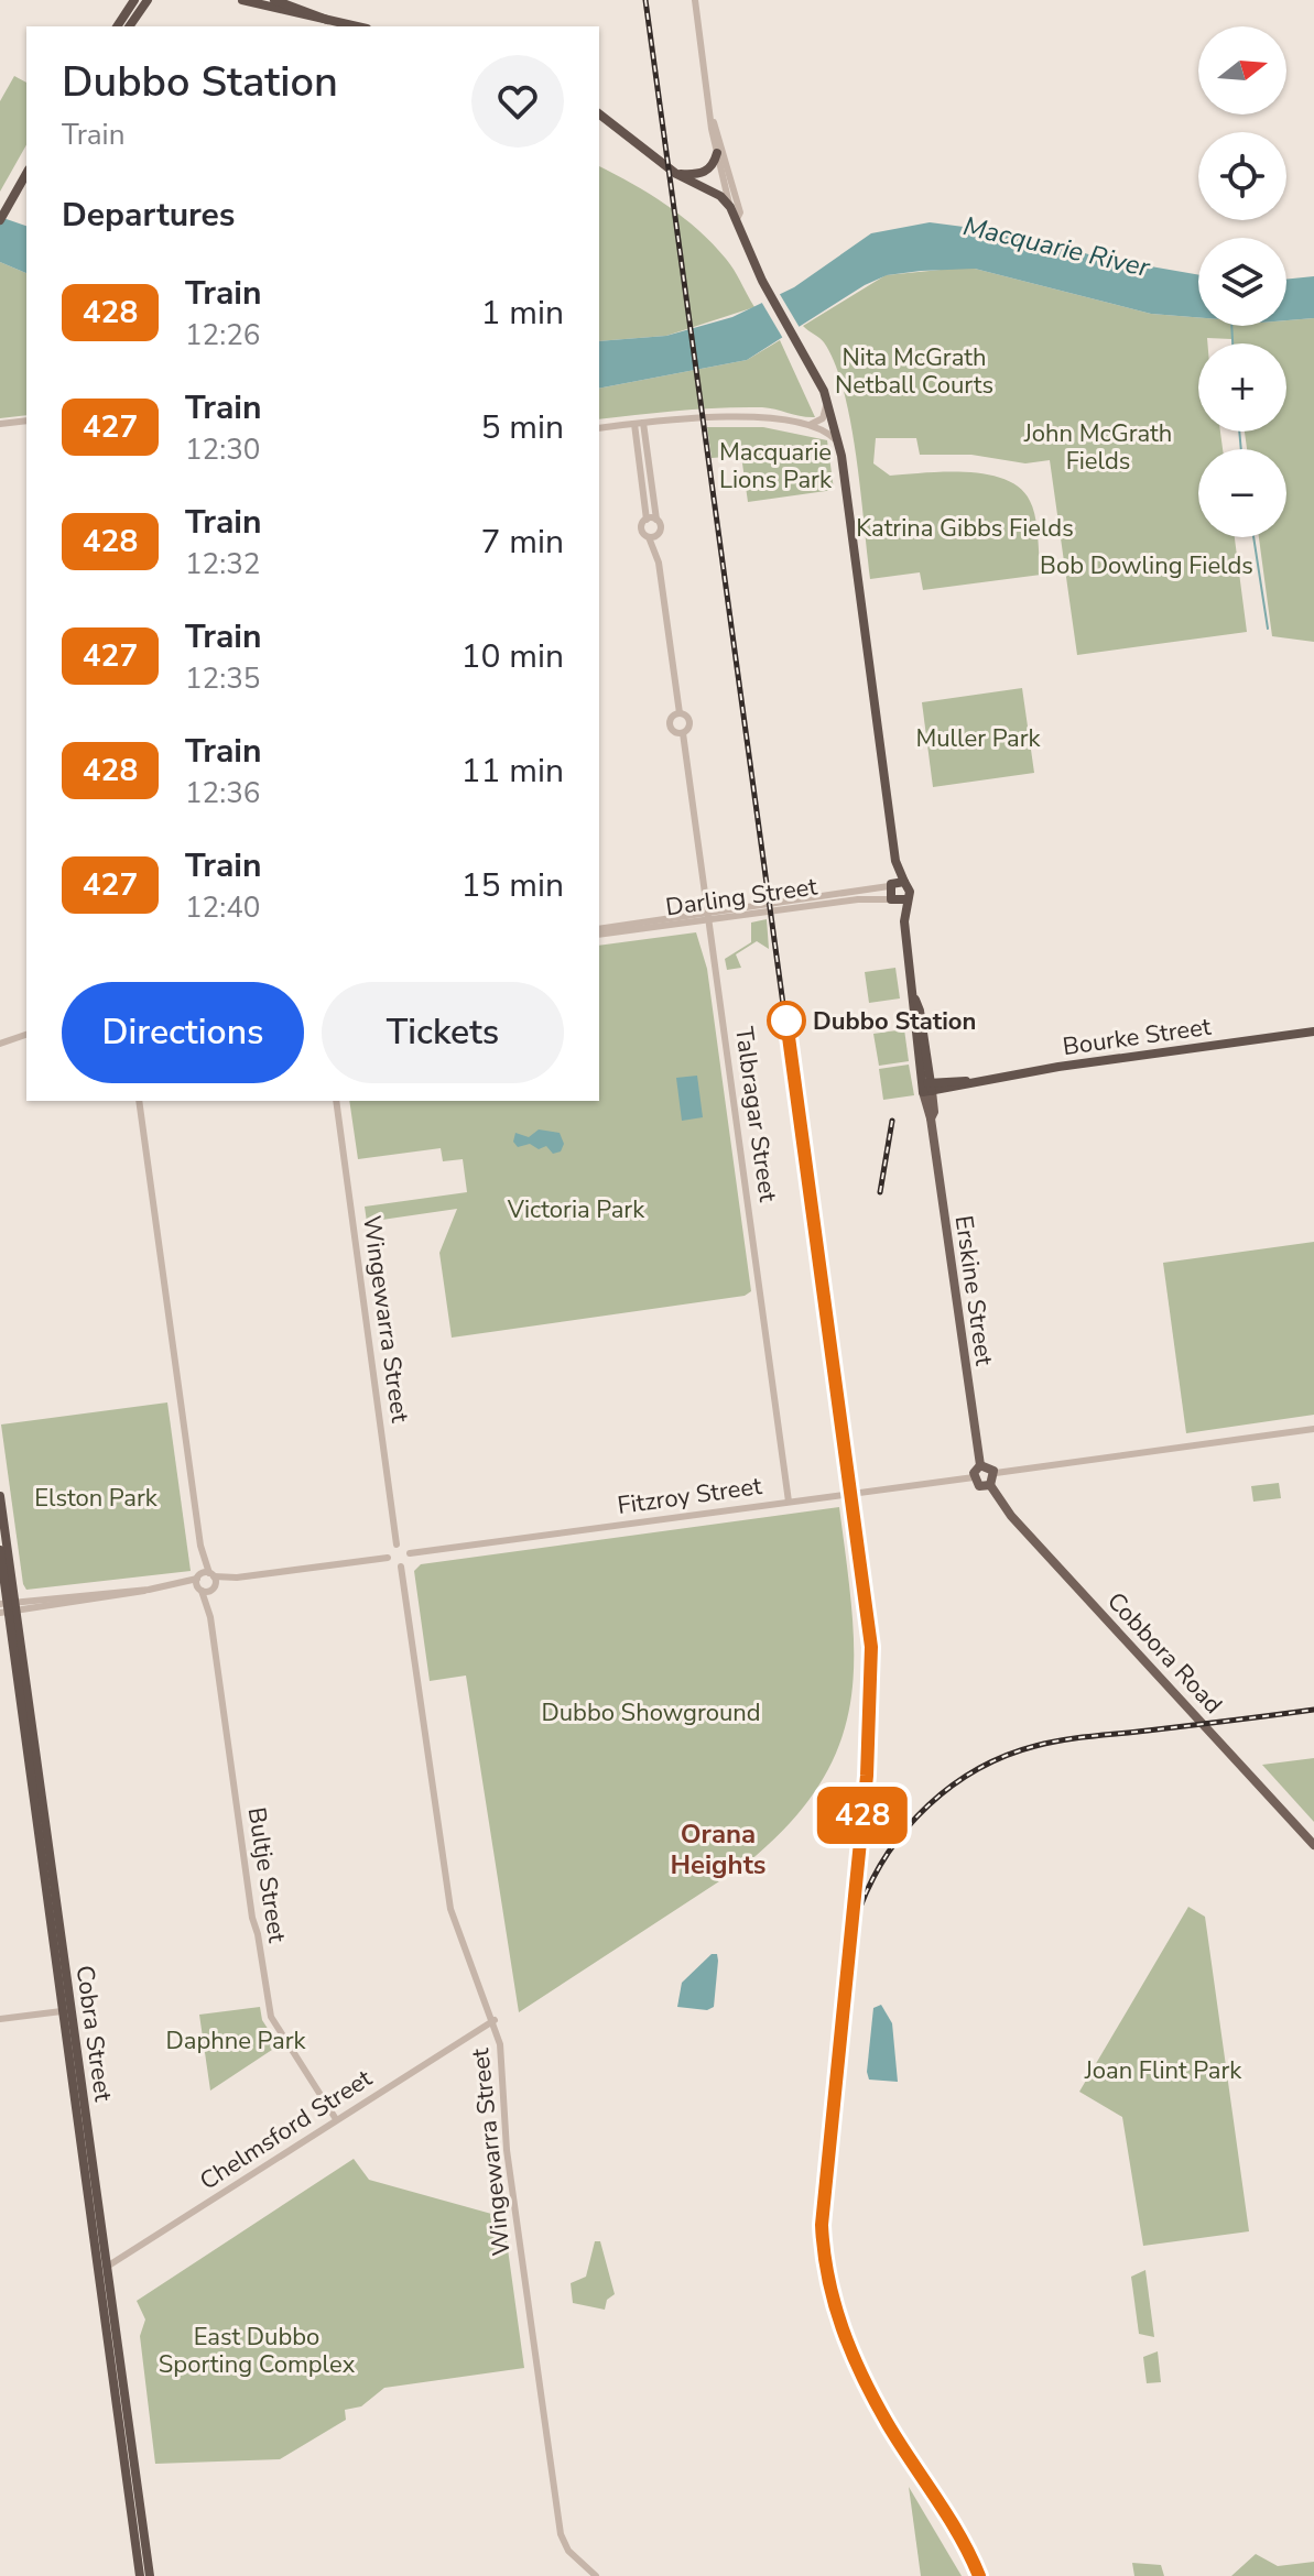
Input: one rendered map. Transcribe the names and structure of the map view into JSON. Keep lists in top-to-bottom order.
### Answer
{
  "streets": {
    "highway": ["Bourke Street", "Erskine Street", "Cobra Street"],
    "main road": ["Cobbora Road"],
    "street": [
      "Darling Street",
      "Talbragar Street",
      "Wingewarra Street",
      "Fitzroy Street",
      "Bultje Street",
      "Chelmsford Street"
    ]
  },
  "crossings": [
    ["Darling Street", "Talbragar Street"],
    ["Darling Street", "Erskine Street"],
    ["Bourke Street", "Erskine Street"],
    ["Talbragar Street", "Fitzroy Street"],
    ["Erskine Street", "Fitzroy Street"],
    ["Erskine Street", "Cobbora Road"],
    ["Wingewarra Street", "Fitzroy Street"],
    ["Wingewarra Street", "Chelmsford Street"],
    ["Fitzroy Street", "Cobbora Road"],
    ["Bultje Street", "Chelmsford Street"],
    ["Cobra Street", "Chelmsford Street"]
  ],
  "districts": ["Orana Heights"],
  "water": ["Macquarie River"],
  "parks": [
    "Nita McGrath Netball Courts",
    "John McGrath Fields",
    "Macquarie Lions Park",
    "Katrina Gibbs Fields",
    "Bob Dowling Fields",
    "Muller Park",
    "Victoria Park",
    "Elston Park",
    "Dubbo Showground",
    "Daphne Park",
    "Joan Flint Park",
    "East Dubbo Sporting Complex"
  ],
  "places": ["Dubbo Station"],
  "north": "right",
  "page": {
    "on_map": "428",
    "map_buttons": ["+", "−"],
    "heading": [
      ["Dubbo Station", "Train"],
      "Departures"
    ],
    "list": [
      {
        "mark": "428",
        "name": "Train",
        "note": "12:26",
        "value": "1 min"
      },
      {
        "mark": "427",
        "name": "Train",
        "note": "12:30",
        "value": "5 min"
      },
      {
        "mark": "428",
        "name": "Train",
        "note": "12:32",
        "value": "7 min"
      },
      {
        "mark": "427",
        "name": "Train",
        "note": "12:35",
        "value": "10 min"
      },
      {
        "mark": "428",
        "name": "Train",
        "note": "12:36",
        "value": "11 min"
      },
      {
        "mark": "427",
        "name": "Train",
        "note": "12:40",
        "value": "15 min"
      }
    ],
    "buttons": ["Directions", "Tickets"]
  }
}
